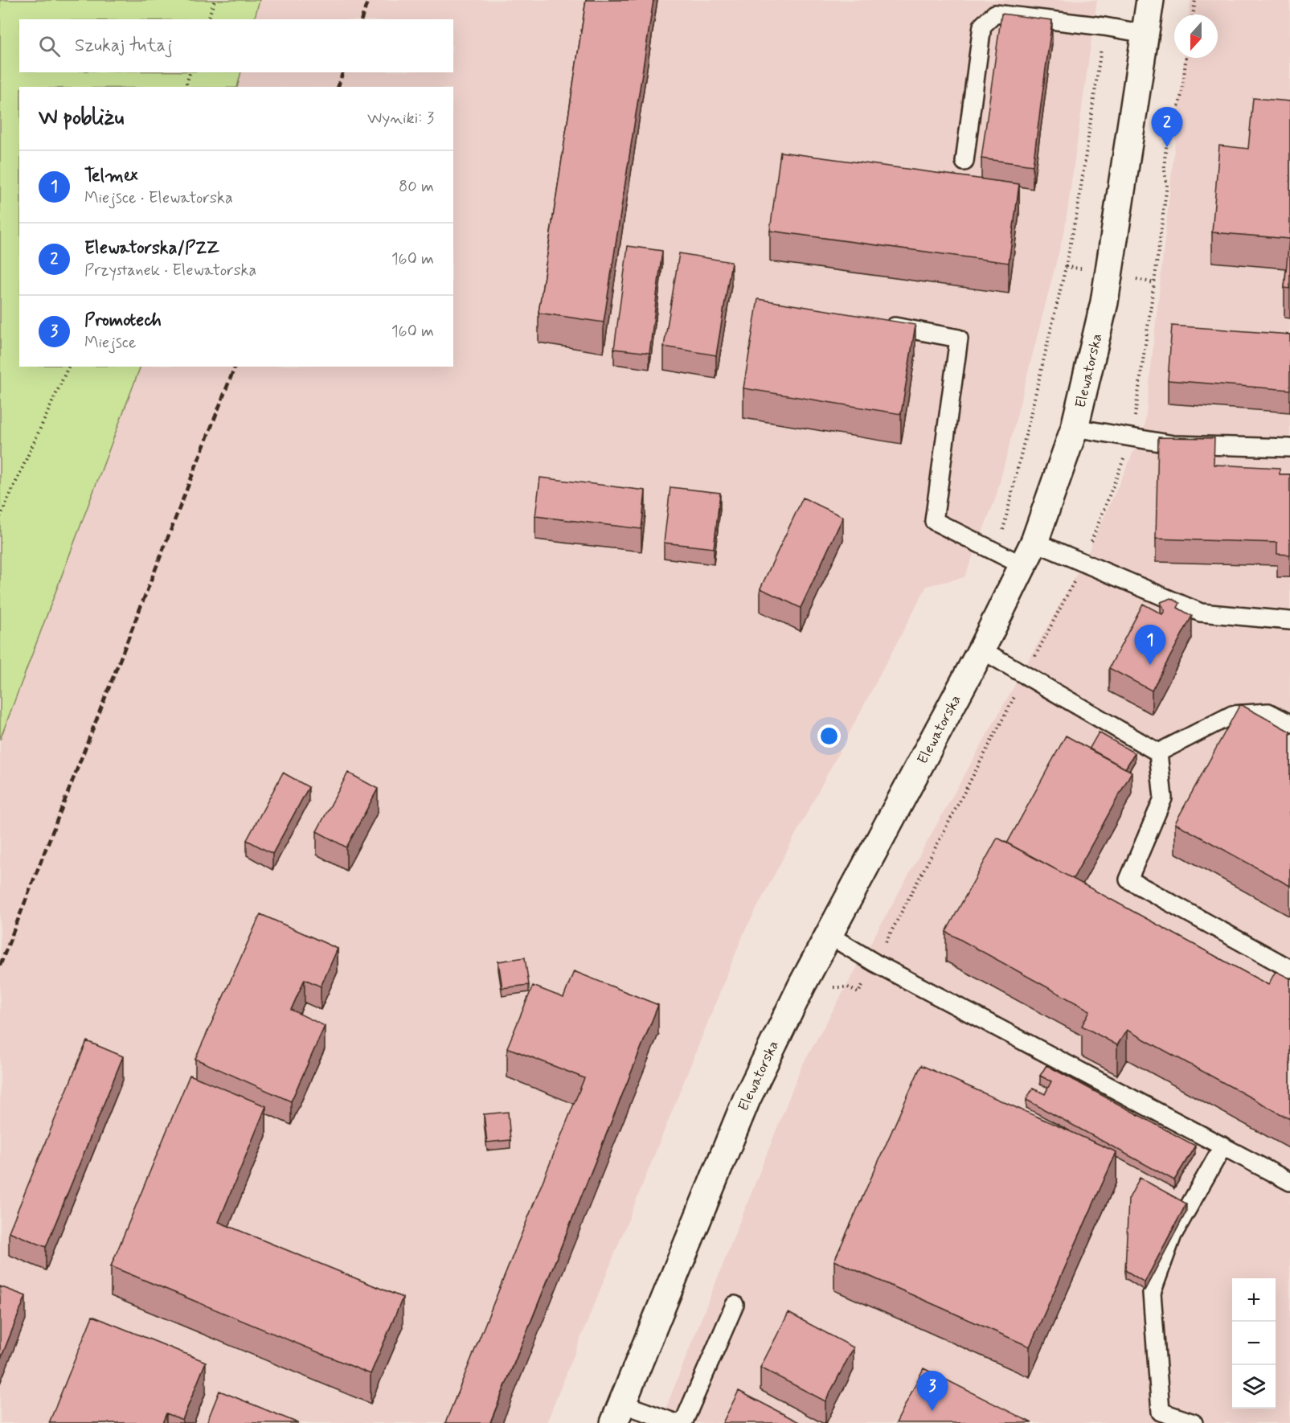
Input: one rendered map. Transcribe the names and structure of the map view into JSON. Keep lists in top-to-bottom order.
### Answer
{
  "streets": {
    "street": ["Elewatorska"]
  },
  "north": "bottom",
  "page": {
    "search": "Szukaj tutaj",
    "heading": ["W pobliżu", "Wyniki: 3"],
    "pins": ["2", "1", "3"],
    "list": [
      {
        "mark": "1",
        "name": "Telmex",
        "note": "Miejsce · Elewatorska",
        "value": "80 m"
      },
      {
        "mark": "2",
        "name": "Elewatorska/PZZ",
        "note": "Przystanek · Elewatorska",
        "value": "160 m"
      },
      {
        "mark": "3",
        "name": "Promotech",
        "note": "Miejsce",
        "value": "160 m"
      }
    ],
    "map_buttons": ["+", "−"]
  }
}
